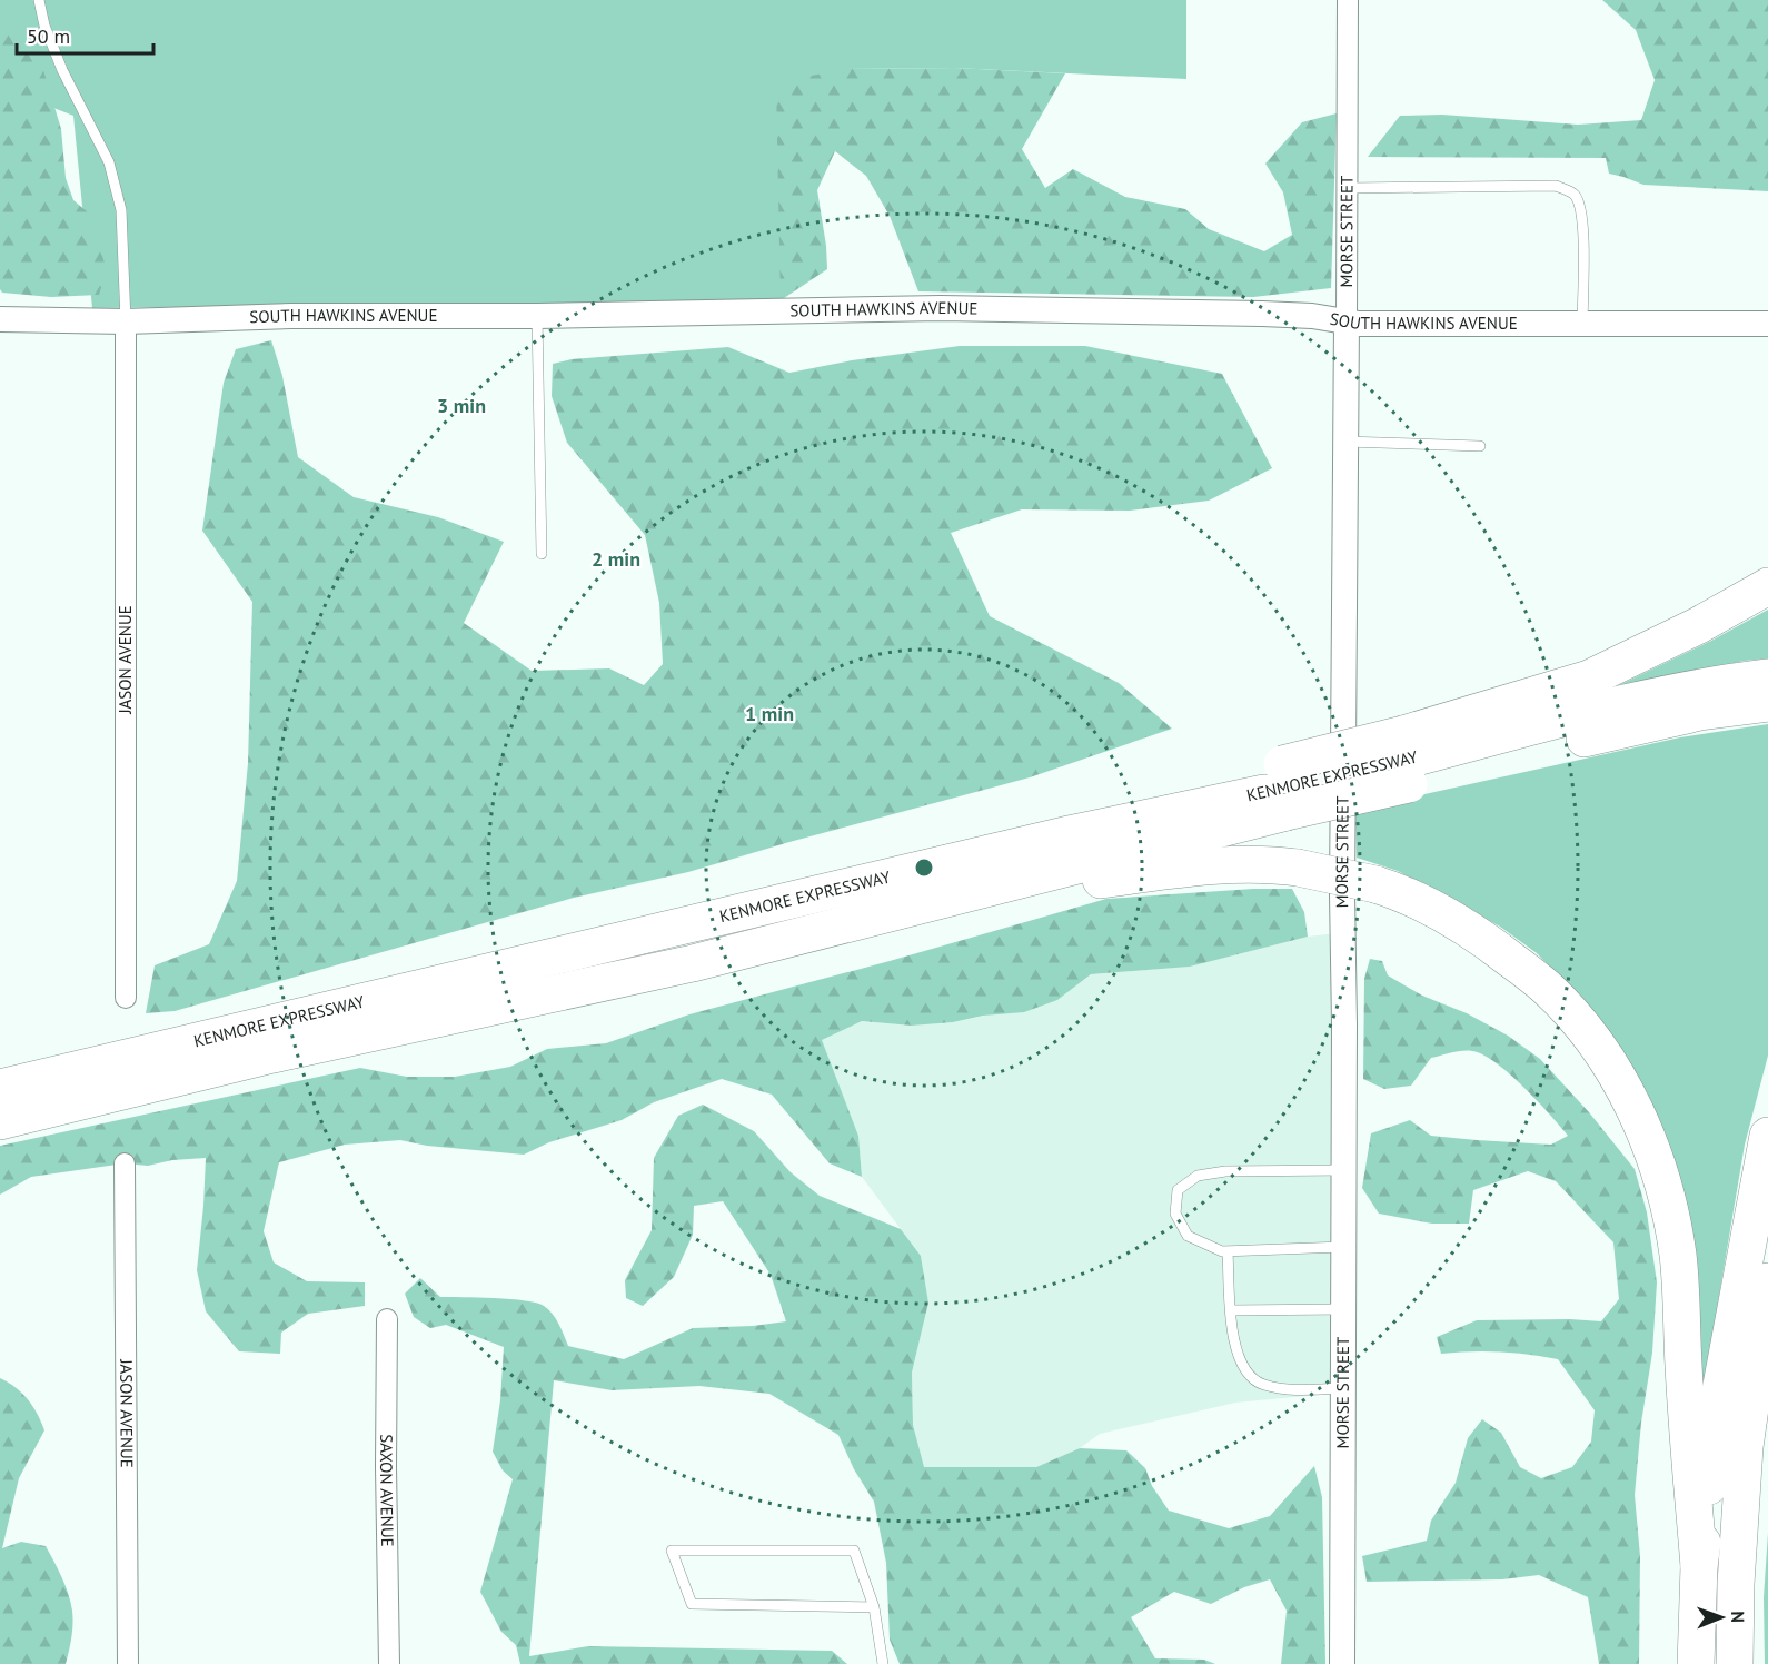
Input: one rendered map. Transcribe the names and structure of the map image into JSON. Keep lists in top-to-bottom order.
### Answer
{
  "streets": {
    "highway": ["KENMORE EXPRESSWAY"],
    "street": [
      "MORSE STREET",
      "SOUTH HAWKINS AVENUE",
      "JASON AVENUE",
      "SAXON AVENUE"
    ]
  },
  "crossings": [
    ["MORSE STREET", "SOUTH HAWKINS AVENUE"],
    ["SOUTH HAWKINS AVENUE", "JASON AVENUE"]
  ],
  "scale_bar": "50 m",
  "north": "right",
  "rings": ["3 min", "2 min", "1 min"]
}
